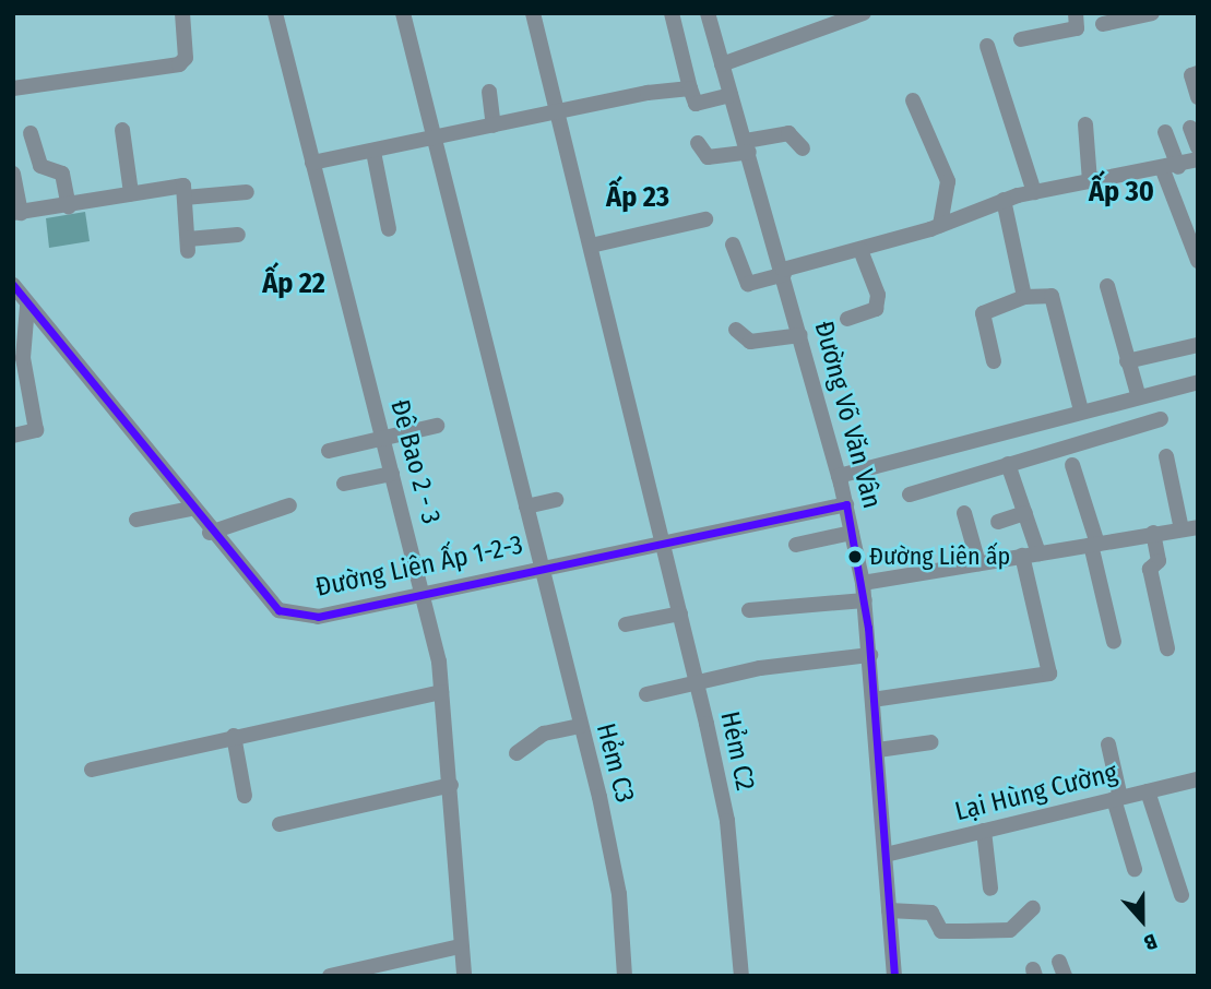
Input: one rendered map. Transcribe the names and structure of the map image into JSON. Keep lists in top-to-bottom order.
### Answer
{
  "streets": {
    "street": [
      "Đường Võ Văn Vân",
      "Đê Bao 2 - 3",
      "Đường Liên Ấp 1-2-3",
      "Hẻm C2",
      "Hẻm C3",
      "Lại Hùng Cường"
    ]
  },
  "crossings": [
    ["Đường Võ Văn Vân", "Đường Liên Ấp 1-2-3"],
    ["Đường Võ Văn Vân", "Lại Hùng Cường"],
    ["Đê Bao 2 - 3", "Đường Liên Ấp 1-2-3"],
    ["Đường Liên Ấp 1-2-3", "Hẻm C2"],
    ["Đường Liên Ấp 1-2-3", "Hẻm C3"]
  ],
  "districts": ["Ấp 30", "Ấp 23", "Ấp 22"],
  "places": ["Đường Liên ấp"],
  "north": "bottom"
}
